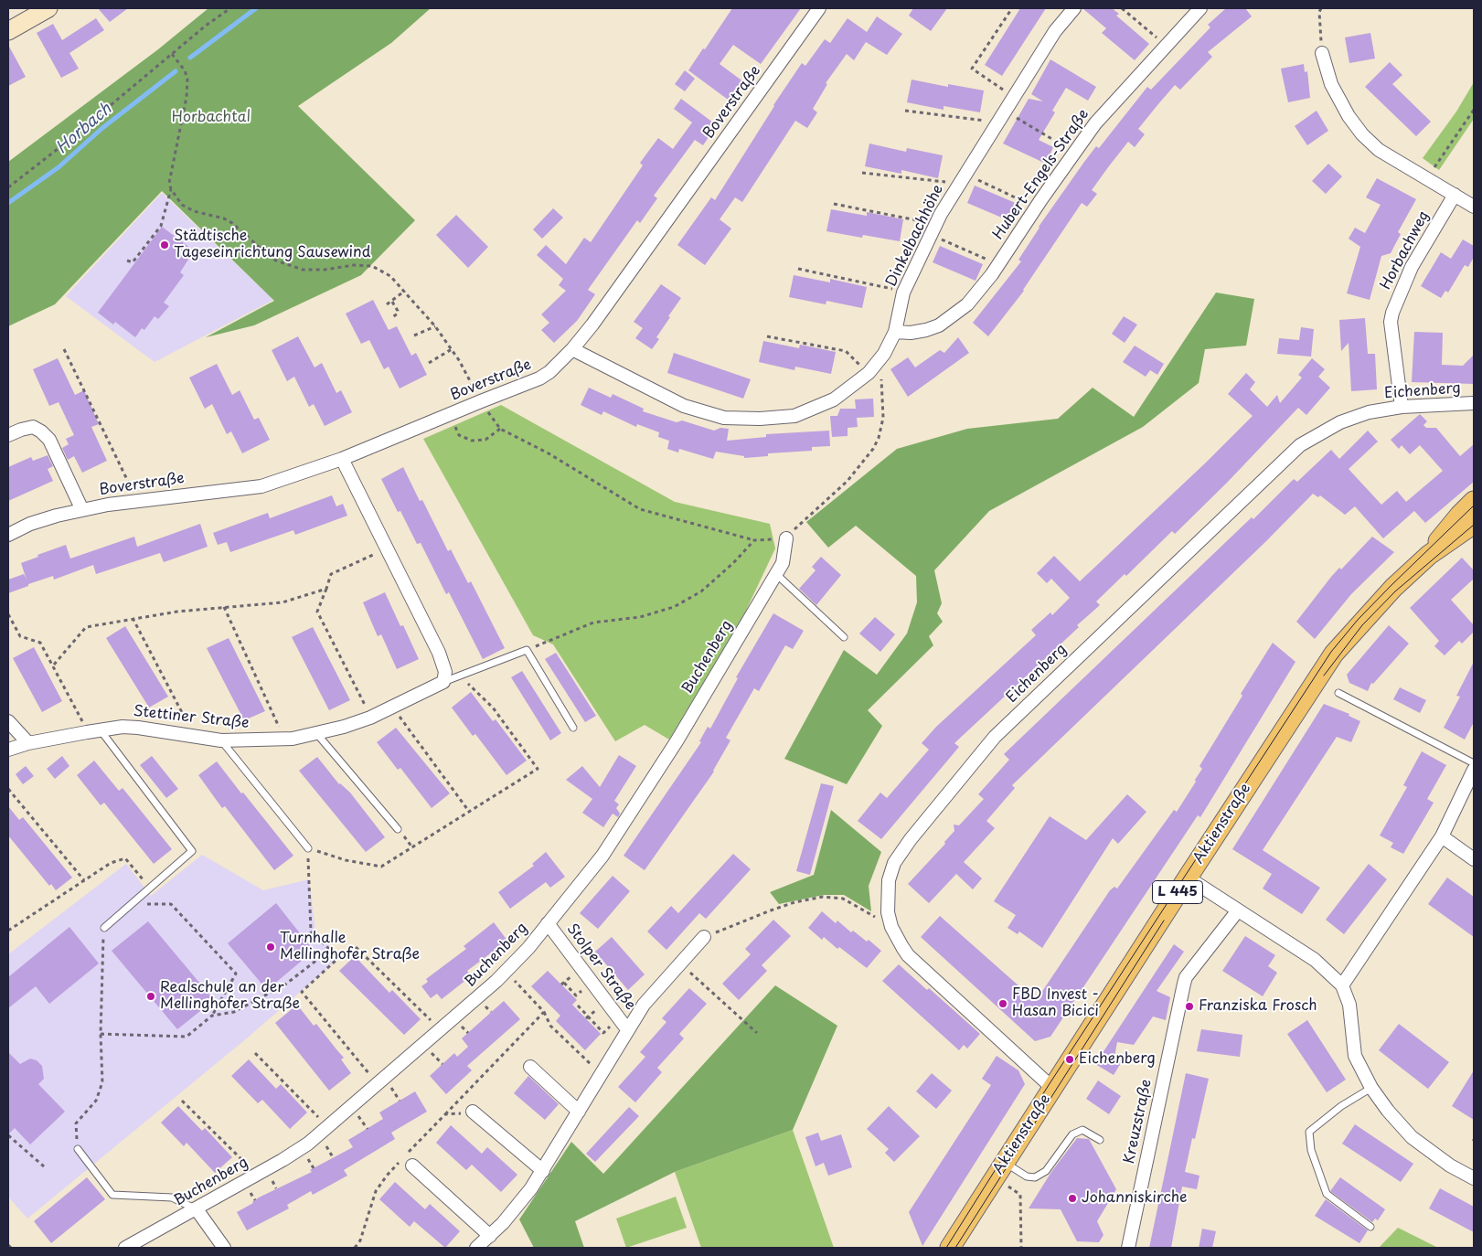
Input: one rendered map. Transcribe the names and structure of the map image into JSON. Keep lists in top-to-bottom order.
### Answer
{
  "streets": {
    "main road": ["Aktienstraße", "L 445"],
    "street": [
      "Boverstraße",
      "Hubert-Engels-Straße",
      "Dinkelbachhöhe",
      "Horbachweg",
      "Eichenberg",
      "Buchenberg",
      "Stettiner Straße",
      "Stolper Straße",
      "Kreuzstraße"
    ]
  },
  "crossings": [
    ["Boverstraße", "Dinkelbachhöhe"],
    ["Hubert-Engels-Straße", "Dinkelbachhöhe"],
    ["Horbachweg", "Eichenberg"],
    ["Eichenberg", "Aktienstraße"],
    ["Buchenberg", "Stolper Straße"]
  ],
  "water": ["Horbach"],
  "parks": ["Horbachtal"],
  "places": [
    "Städtische Tageseinrichtung Sausewind",
    "Turnhalle Mellinghofer Straße",
    "Realschule an der Mellinghofer Straße",
    "FBD Invest - Hasan Bicici",
    "Franziska Frosch",
    "Eichenberg",
    "Johanniskirche"
  ]
}
